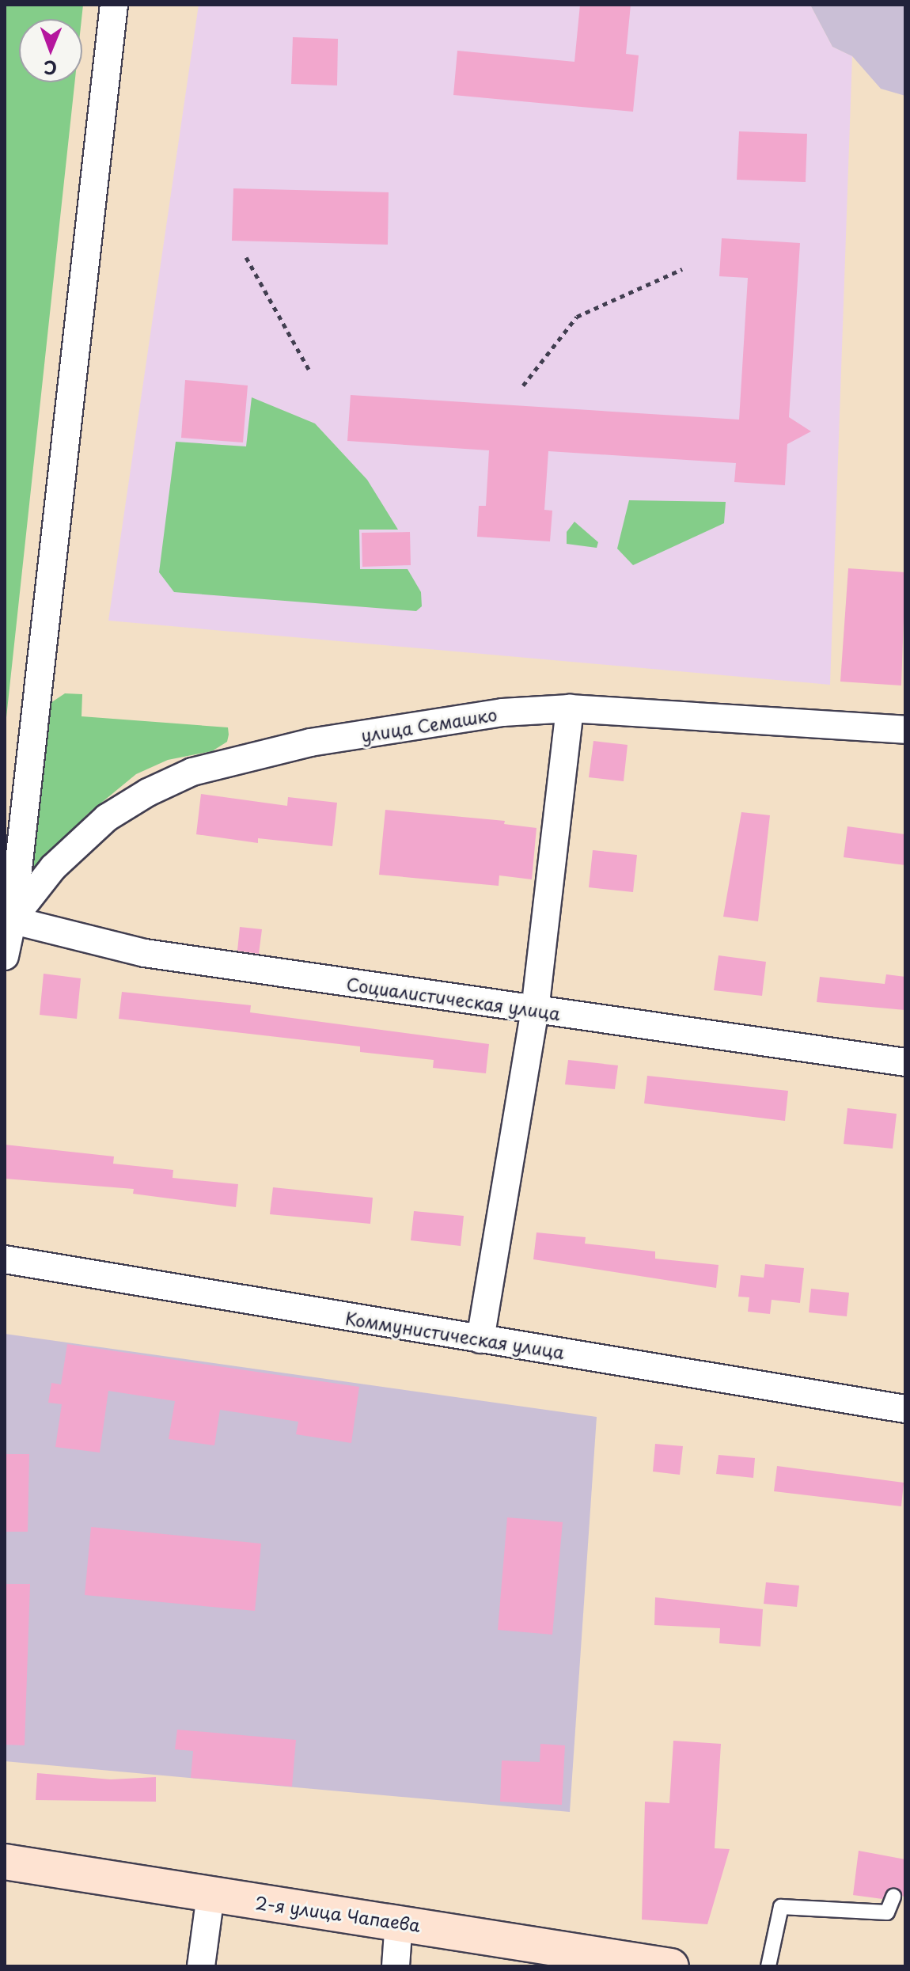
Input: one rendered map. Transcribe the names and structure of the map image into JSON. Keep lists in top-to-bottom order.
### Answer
{
  "streets": {
    "main road": ["2-я улица Чапаева"],
    "street": ["улица Семашко", "Социалистическая улица", "Коммунистическая улица"]
  },
  "crossings": [
    ["улица Семашко", "Социалистическая улица"]
  ],
  "north": "bottom"
}
